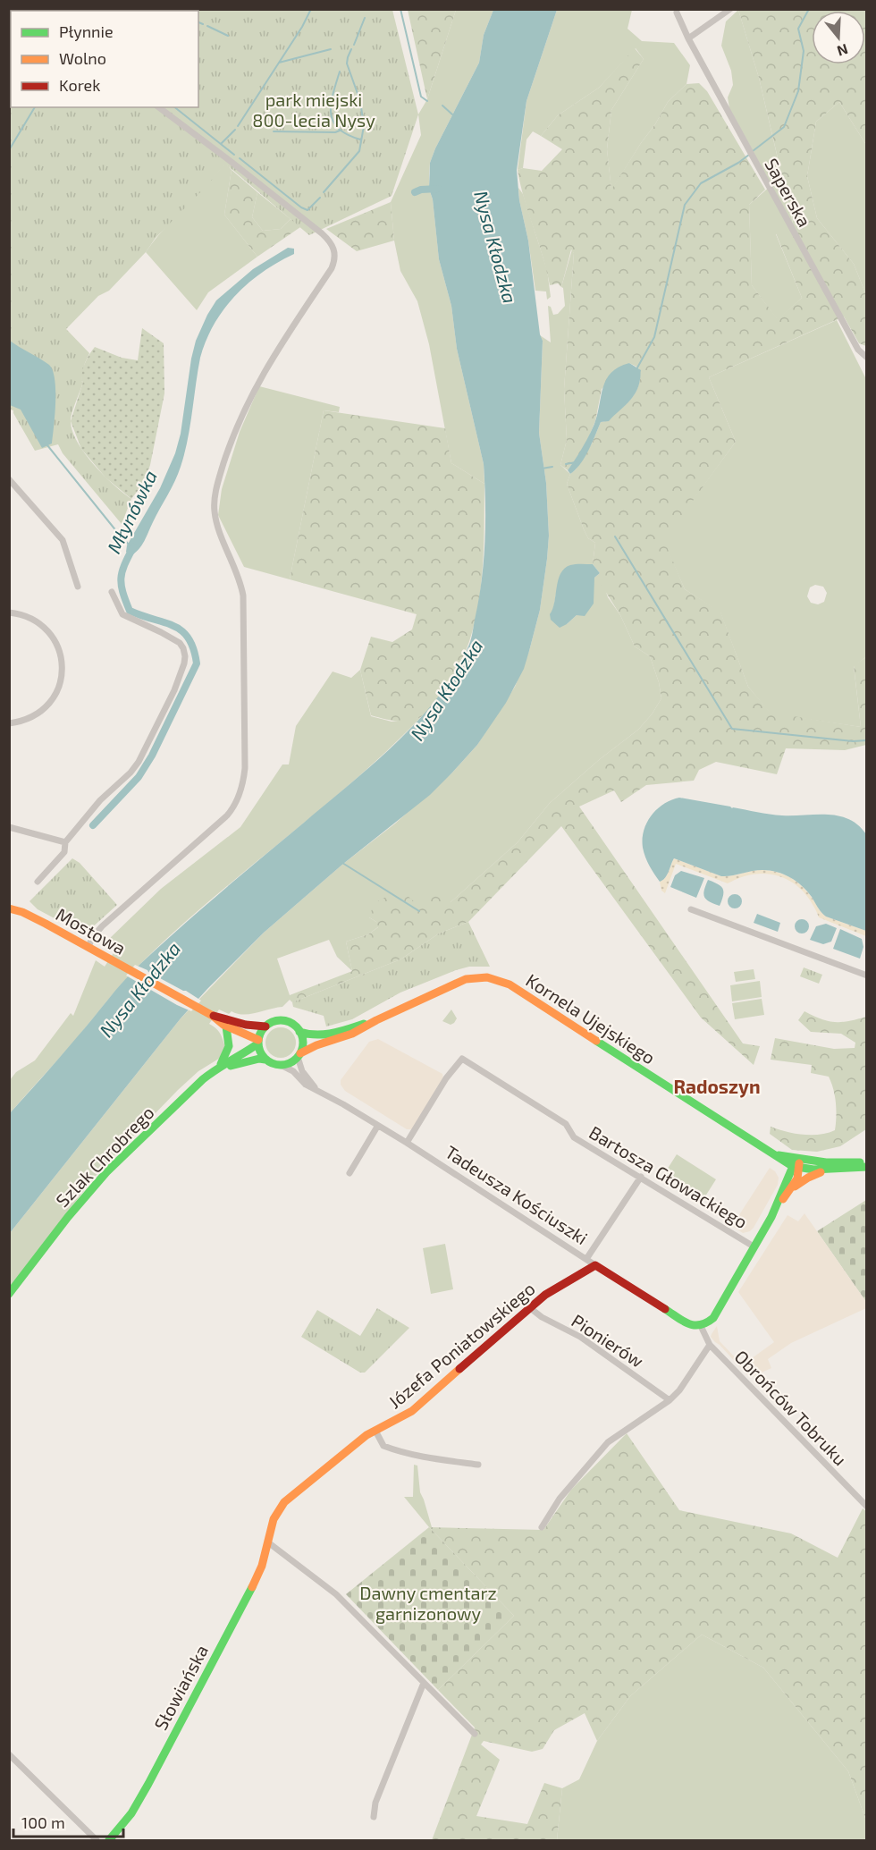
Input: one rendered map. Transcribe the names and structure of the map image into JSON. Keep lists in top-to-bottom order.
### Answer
{
  "streets": {
    "street": [
      "Saperska",
      "Mostowa",
      "Kornela Ujejskiego",
      "Szlak Chrobrego",
      "Bartosza Głowackiego",
      "Tadeusza Kościuszki",
      "Pionierów",
      "Józefa Poniatowskiego",
      "Obrońców Tobruku",
      "Słowiańska"
    ]
  },
  "crossings": [
    ["Mostowa", "Kornela Ujejskiego"],
    ["Mostowa", "Szlak Chrobrego"],
    ["Mostowa", "Tadeusza Kościuszki"],
    ["Kornela Ujejskiego", "Szlak Chrobrego"],
    ["Kornela Ujejskiego", "Tadeusza Kościuszki"],
    ["Szlak Chrobrego", "Tadeusza Kościuszki"],
    ["Bartosza Głowackiego", "Tadeusza Kościuszki"],
    ["Tadeusza Kościuszki", "Józefa Poniatowskiego"],
    ["Tadeusza Kościuszki", "Obrońców Tobruku"],
    ["Pionierów", "Józefa Poniatowskiego"],
    ["Józefa Poniatowskiego", "Słowiańska"]
  ],
  "districts": ["Radoszyn"],
  "water": ["Nysa Kłodzka", "Młynówka"],
  "parks": ["park miejski 800-lecia Nysy", "Dawny cmentarz garnizonowy"],
  "legend": ["Płynnie", "Wolno", "Korek"],
  "scale_bar": "100 m",
  "north": "bottom"
}
